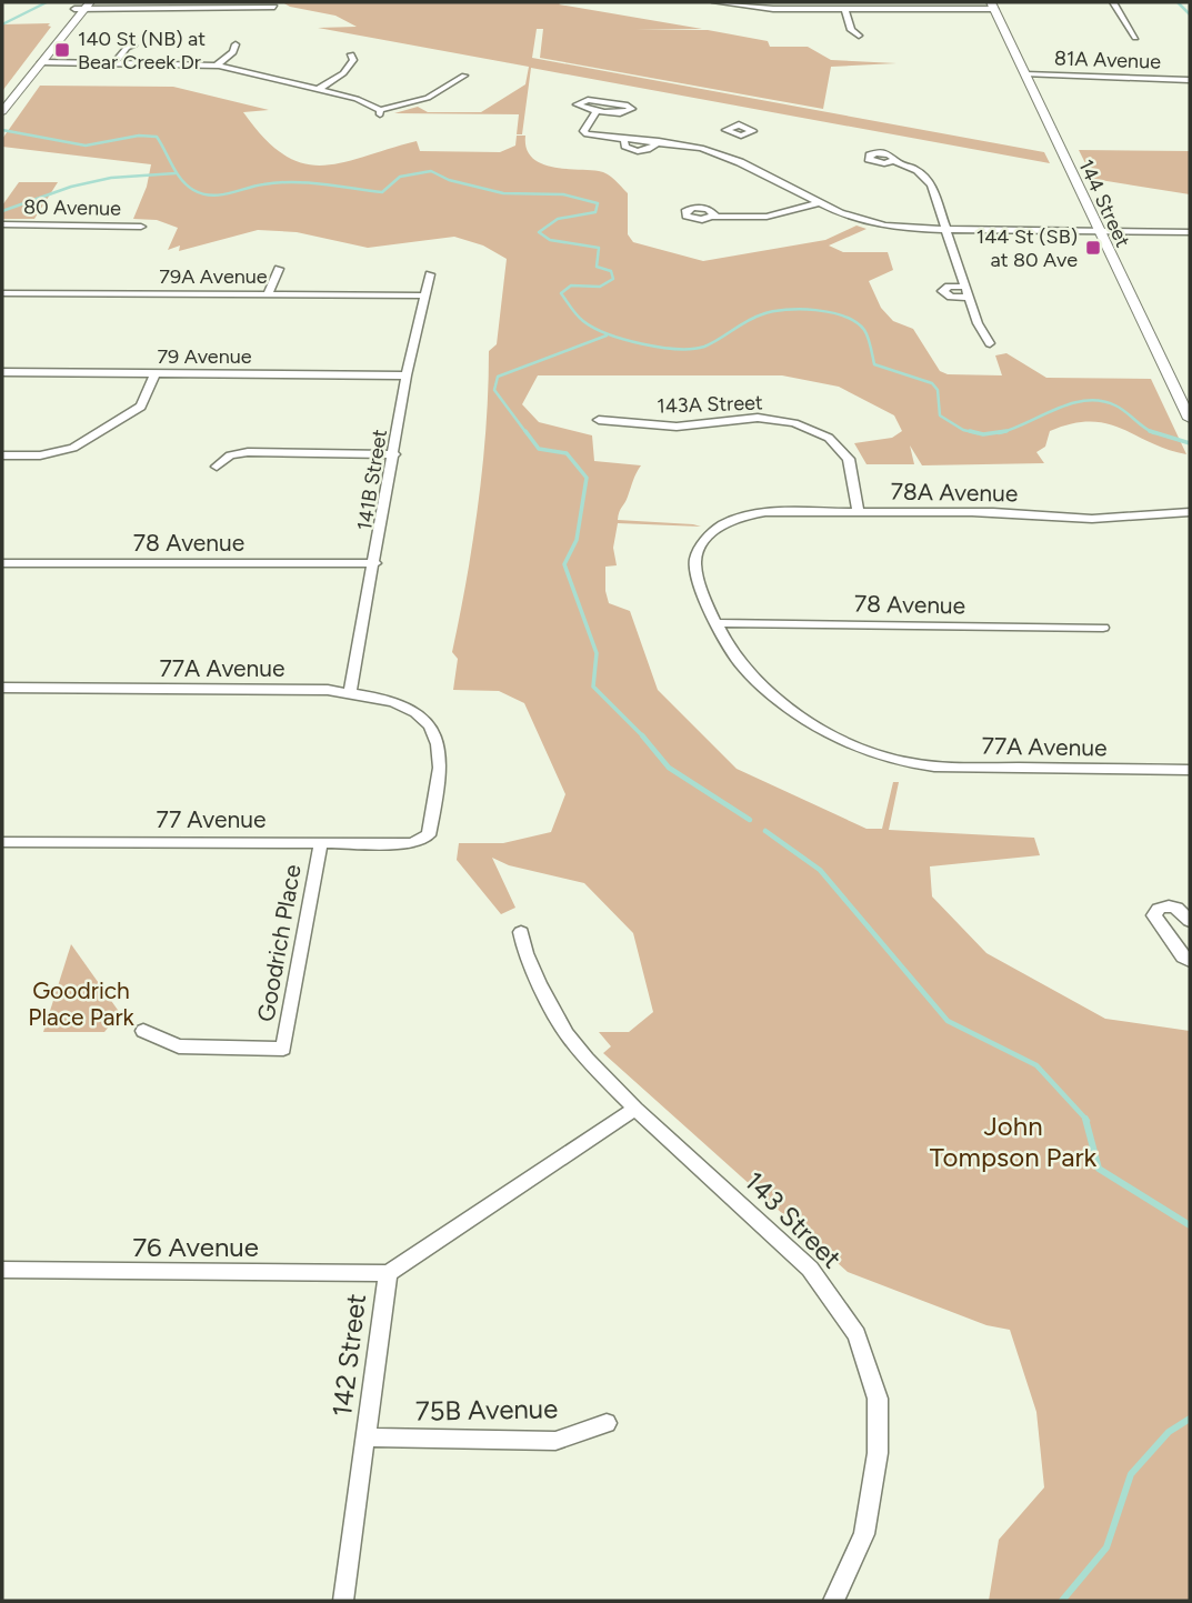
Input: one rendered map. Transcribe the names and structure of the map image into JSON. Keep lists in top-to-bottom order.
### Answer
{
  "streets": {
    "main road": ["144 Street"],
    "street": [
      "81A Avenue",
      "80 Avenue",
      "79A Avenue",
      "79 Avenue",
      "143A Street",
      "141B Street",
      "78A Avenue",
      "78 Avenue",
      "77A Avenue",
      "77 Avenue",
      "Goodrich Place",
      "143 Street",
      "76 Avenue",
      "142 Street",
      "75B Avenue"
    ]
  },
  "crossings": [
    ["81A Avenue", "144 Street"],
    ["79A Avenue", "141B Street"],
    ["79 Avenue", "141B Street"],
    ["143A Street", "78A Avenue"],
    ["141B Street", "78 Avenue"],
    ["141B Street", "77A Avenue"],
    ["78 Avenue", "77A Avenue"],
    ["77A Avenue", "77 Avenue"],
    ["77 Avenue", "Goodrich Place"],
    ["143 Street", "142 Street"],
    ["76 Avenue", "142 Street"],
    ["142 Street", "75B Avenue"]
  ],
  "parks": ["Goodrich Place Park", "John Tompson Park"],
  "places": {
    "transit": ["140 St (NB) at Bear Creek Dr", "144 St (SB) at 80 Ave"]
  }
}
